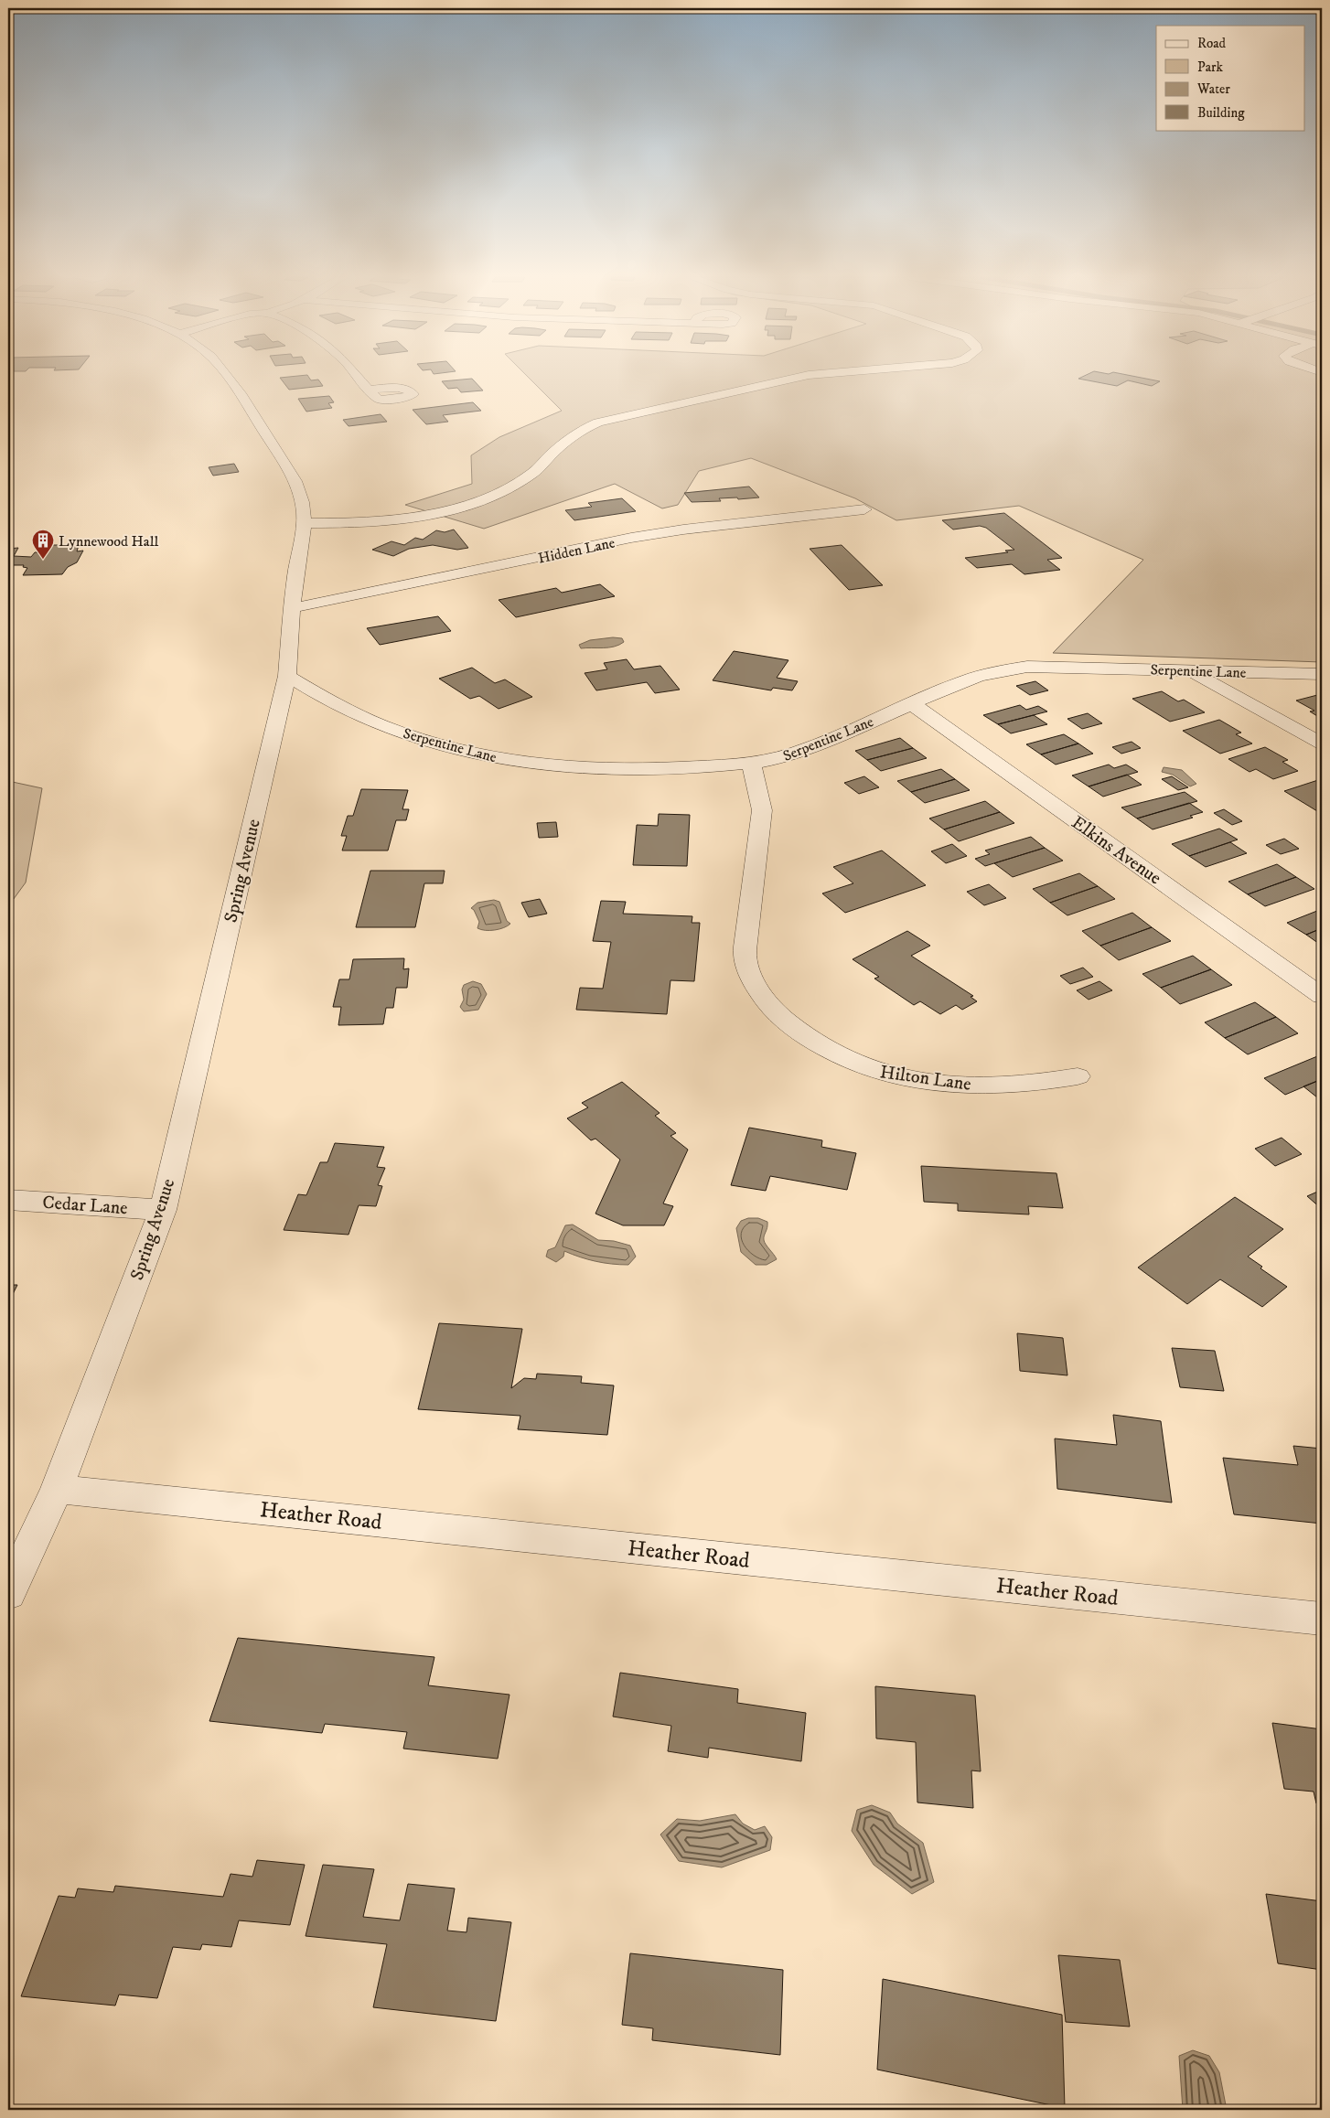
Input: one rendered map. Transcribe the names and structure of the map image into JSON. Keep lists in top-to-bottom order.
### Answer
{
  "streets": {
    "street": [
      "Hidden Lane",
      "Serpentine Lane",
      "Elkins Avenue",
      "Spring Avenue",
      "Hilton Lane",
      "Cedar Lane",
      "Heather Road"
    ]
  },
  "crossings": [
    ["Hidden Lane", "Spring Avenue"],
    ["Serpentine Lane", "Elkins Avenue"],
    ["Serpentine Lane", "Spring Avenue"],
    ["Serpentine Lane", "Hilton Lane"],
    ["Spring Avenue", "Cedar Lane"],
    ["Spring Avenue", "Heather Road"]
  ],
  "places": {
    "building": ["Lynnewood Hall"]
  },
  "legend": [
    "Road",
    "Park",
    "Water",
    "Building"
  ]
}
